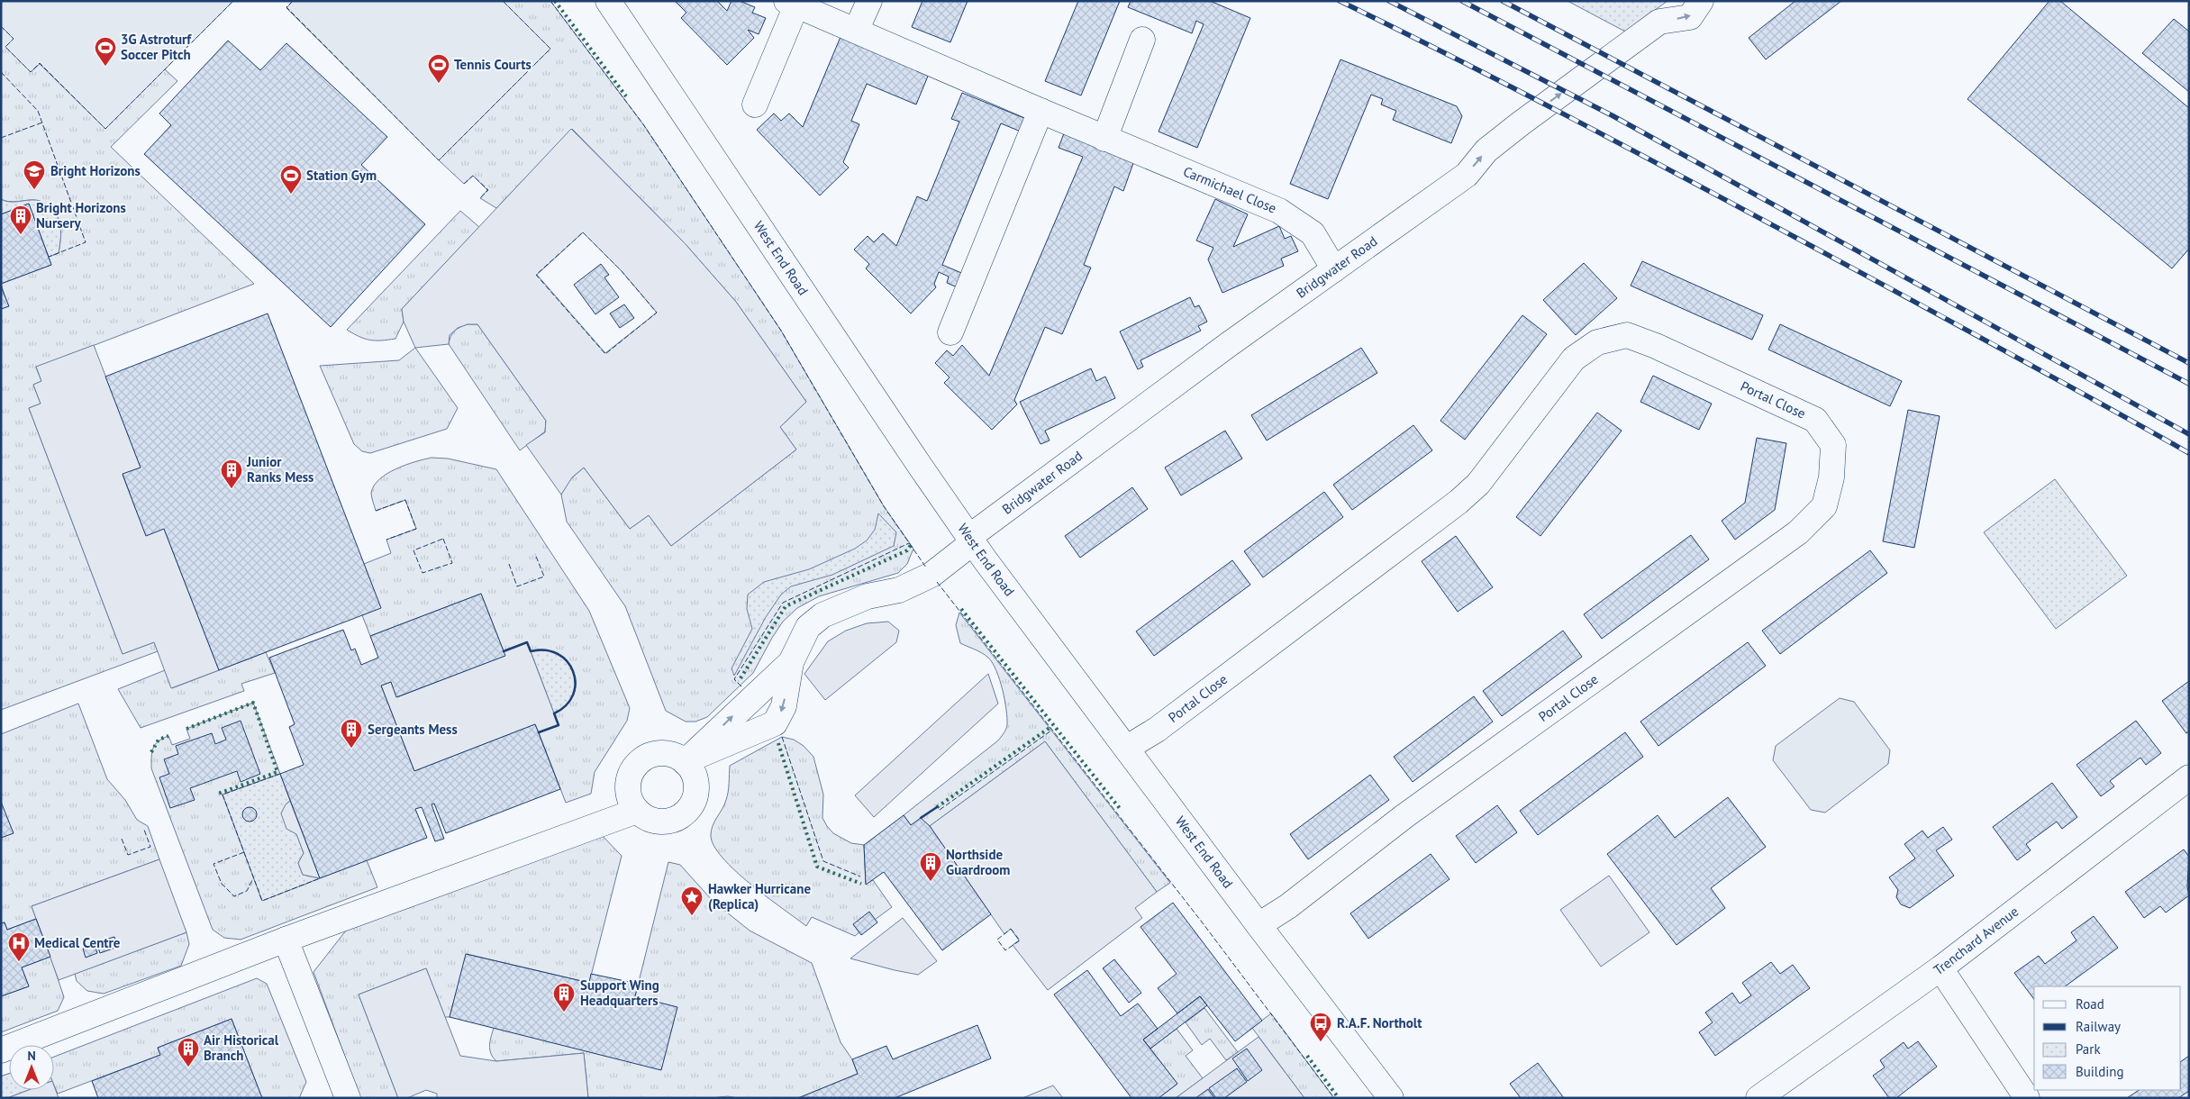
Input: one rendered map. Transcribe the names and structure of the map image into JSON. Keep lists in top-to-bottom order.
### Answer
{
  "streets": {
    "street": [
      "Carmichael Close",
      "West End Road",
      "Bridgwater Road",
      "Portal Close",
      "Trenchard Avenue"
    ]
  },
  "crossings": [
    ["Carmichael Close", "Bridgwater Road"],
    ["West End Road", "Bridgwater Road"],
    ["West End Road", "Portal Close"]
  ],
  "one_way": ["Bridgwater Road"],
  "places": {
    "sports": ["3G Astroturf Soccer Pitch", "Tennis Courts", "Station Gym"],
    "school or university": ["Bright Horizons"],
    "building": [
      "Bright Horizons Nursery",
      "Junior Ranks Mess",
      "Sergeants Mess",
      "Northside Guardroom",
      "Support Wing Headquarters",
      "Air Historical Branch"
    ],
    "place": ["Hawker Hurricane (Replica)"],
    "hospital": ["Medical Centre"],
    "bus stop": ["R.A.F. Northolt"]
  },
  "legend": [
    "Road",
    "Railway",
    "Park",
    "Building"
  ],
  "north": "top"
}
